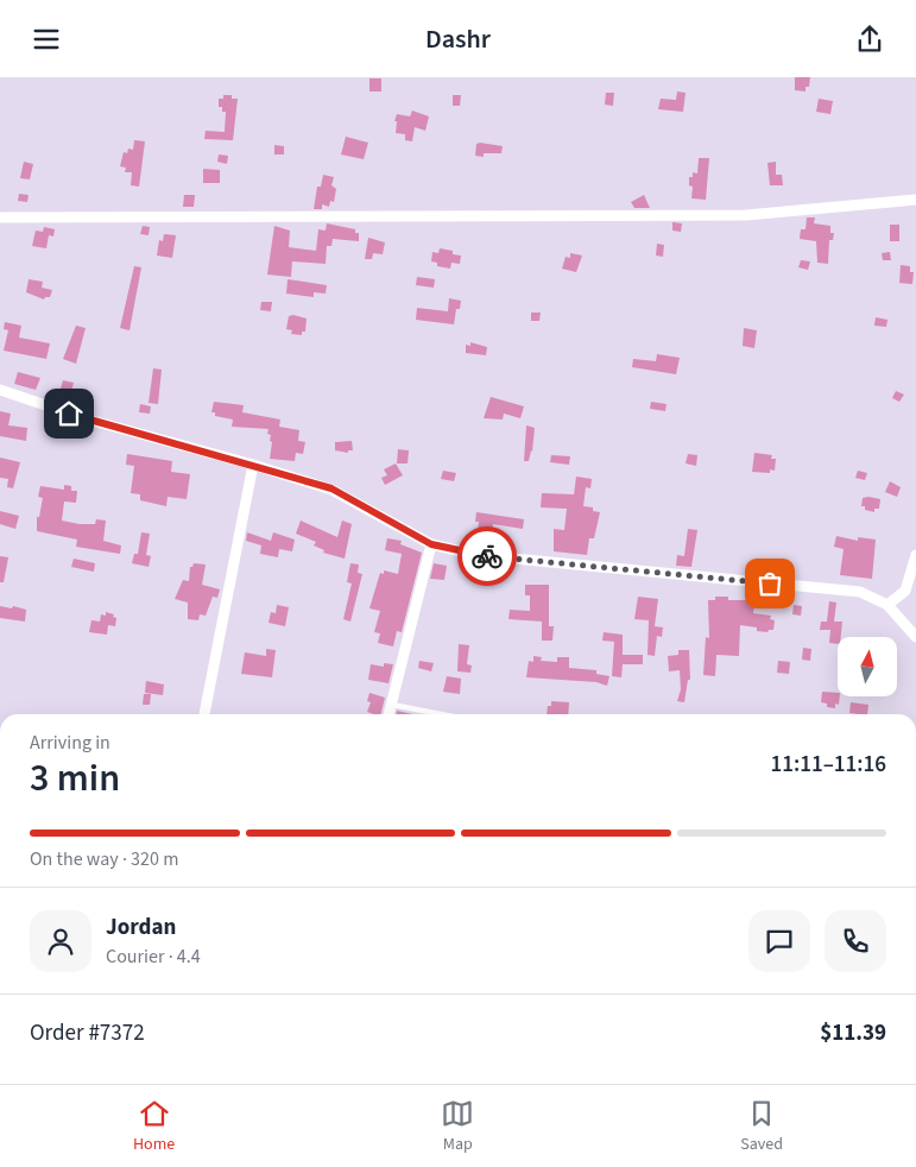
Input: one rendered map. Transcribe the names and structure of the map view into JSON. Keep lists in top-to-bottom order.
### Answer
{
  "north": "top",
  "page": {
    "header": "Dashr",
    "heading": ["3 min", "Arriving in", "11:11–11:16"],
    "panel": [
      "Jordan",
      "Courier · 4.4",
      "Order #7372",
      "$11.39"
    ],
    "bar": "On the way · 320 m",
    "tabs": ["Home", "Map", "Saved"]
  }
}
